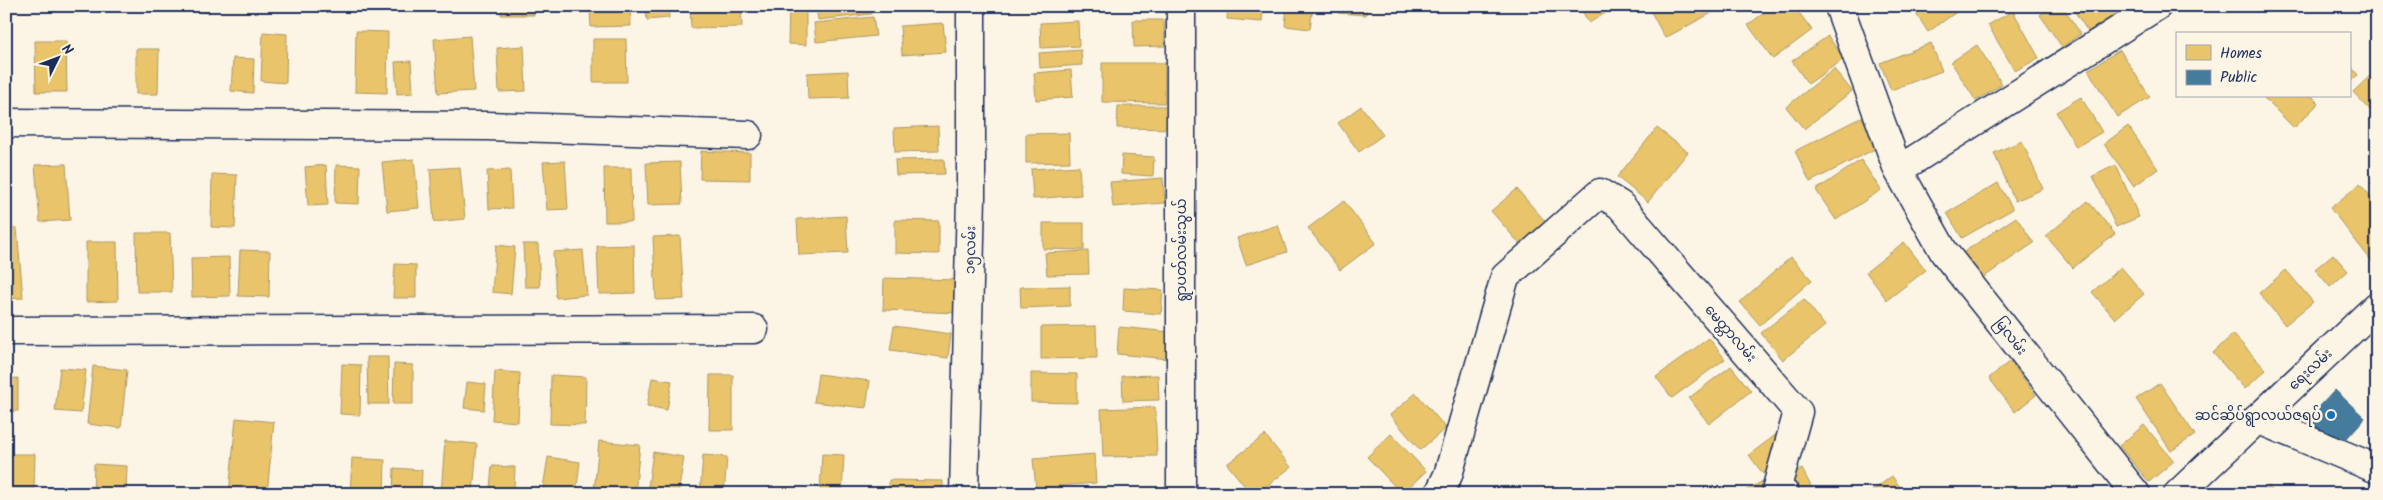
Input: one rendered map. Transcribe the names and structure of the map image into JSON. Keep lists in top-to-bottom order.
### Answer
{
  "streets": {
    "street": [
      "၁၅လမ်း",
      "ရွာပတ်လမ်းသွယ်",
      "မေတ္တာလမ်း",
      "မြလမ်း",
      "ရေးလမ်း"
    ]
  },
  "places": ["ဆင်ဆိပ်ရွာလယ်ဇရပ်"],
  "legend": ["Homes", "Public"],
  "north": "top right"
}
